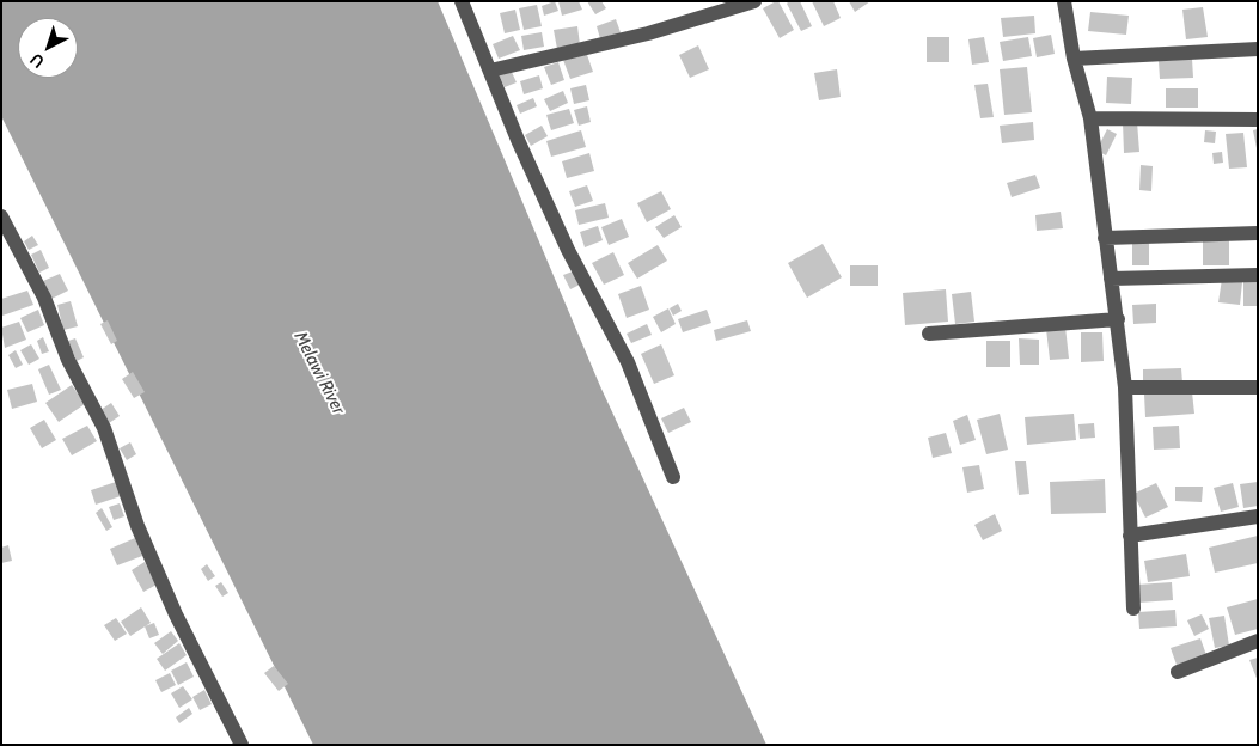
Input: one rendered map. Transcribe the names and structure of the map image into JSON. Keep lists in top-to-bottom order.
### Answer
{
  "water": ["Melawi River"],
  "north": "bottom left"
}
